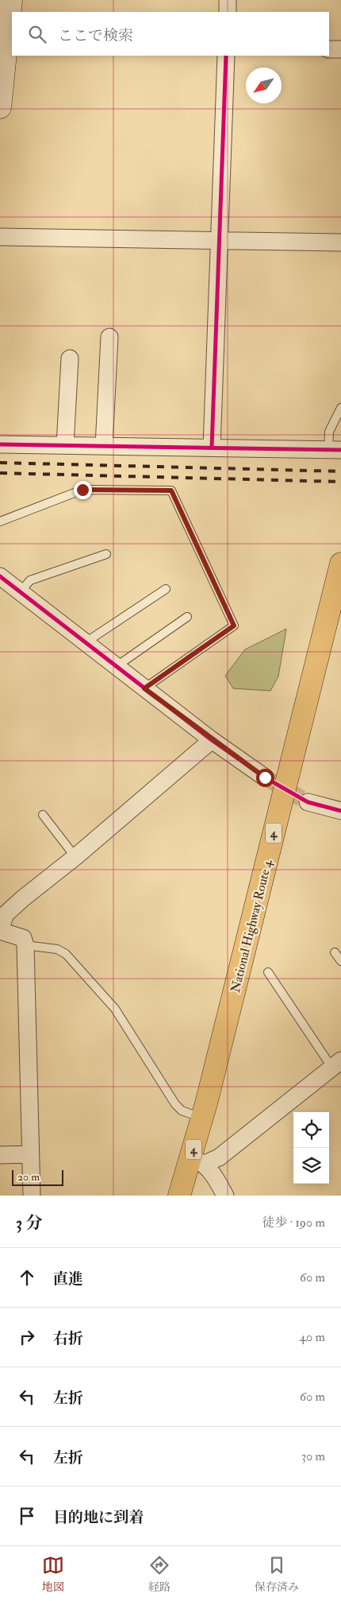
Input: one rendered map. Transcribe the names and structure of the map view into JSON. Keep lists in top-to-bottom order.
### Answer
{
  "streets": {
    "highway": ["4", "National Highway Route 4"]
  },
  "scale_bar": "20 m",
  "north": "bottom left",
  "page": {
    "search": "ここで検索",
    "scale": "20 m",
    "heading": ["3 分", "徒歩 · 190 m"],
    "list": [
      ["直進", "60 m"],
      ["右折", "40 m"],
      ["左折", "60 m"],
      ["左折", "30 m"],
      "目的地に到着"
    ],
    "nav": ["地図", "経路", "保存済み"]
  }
}
